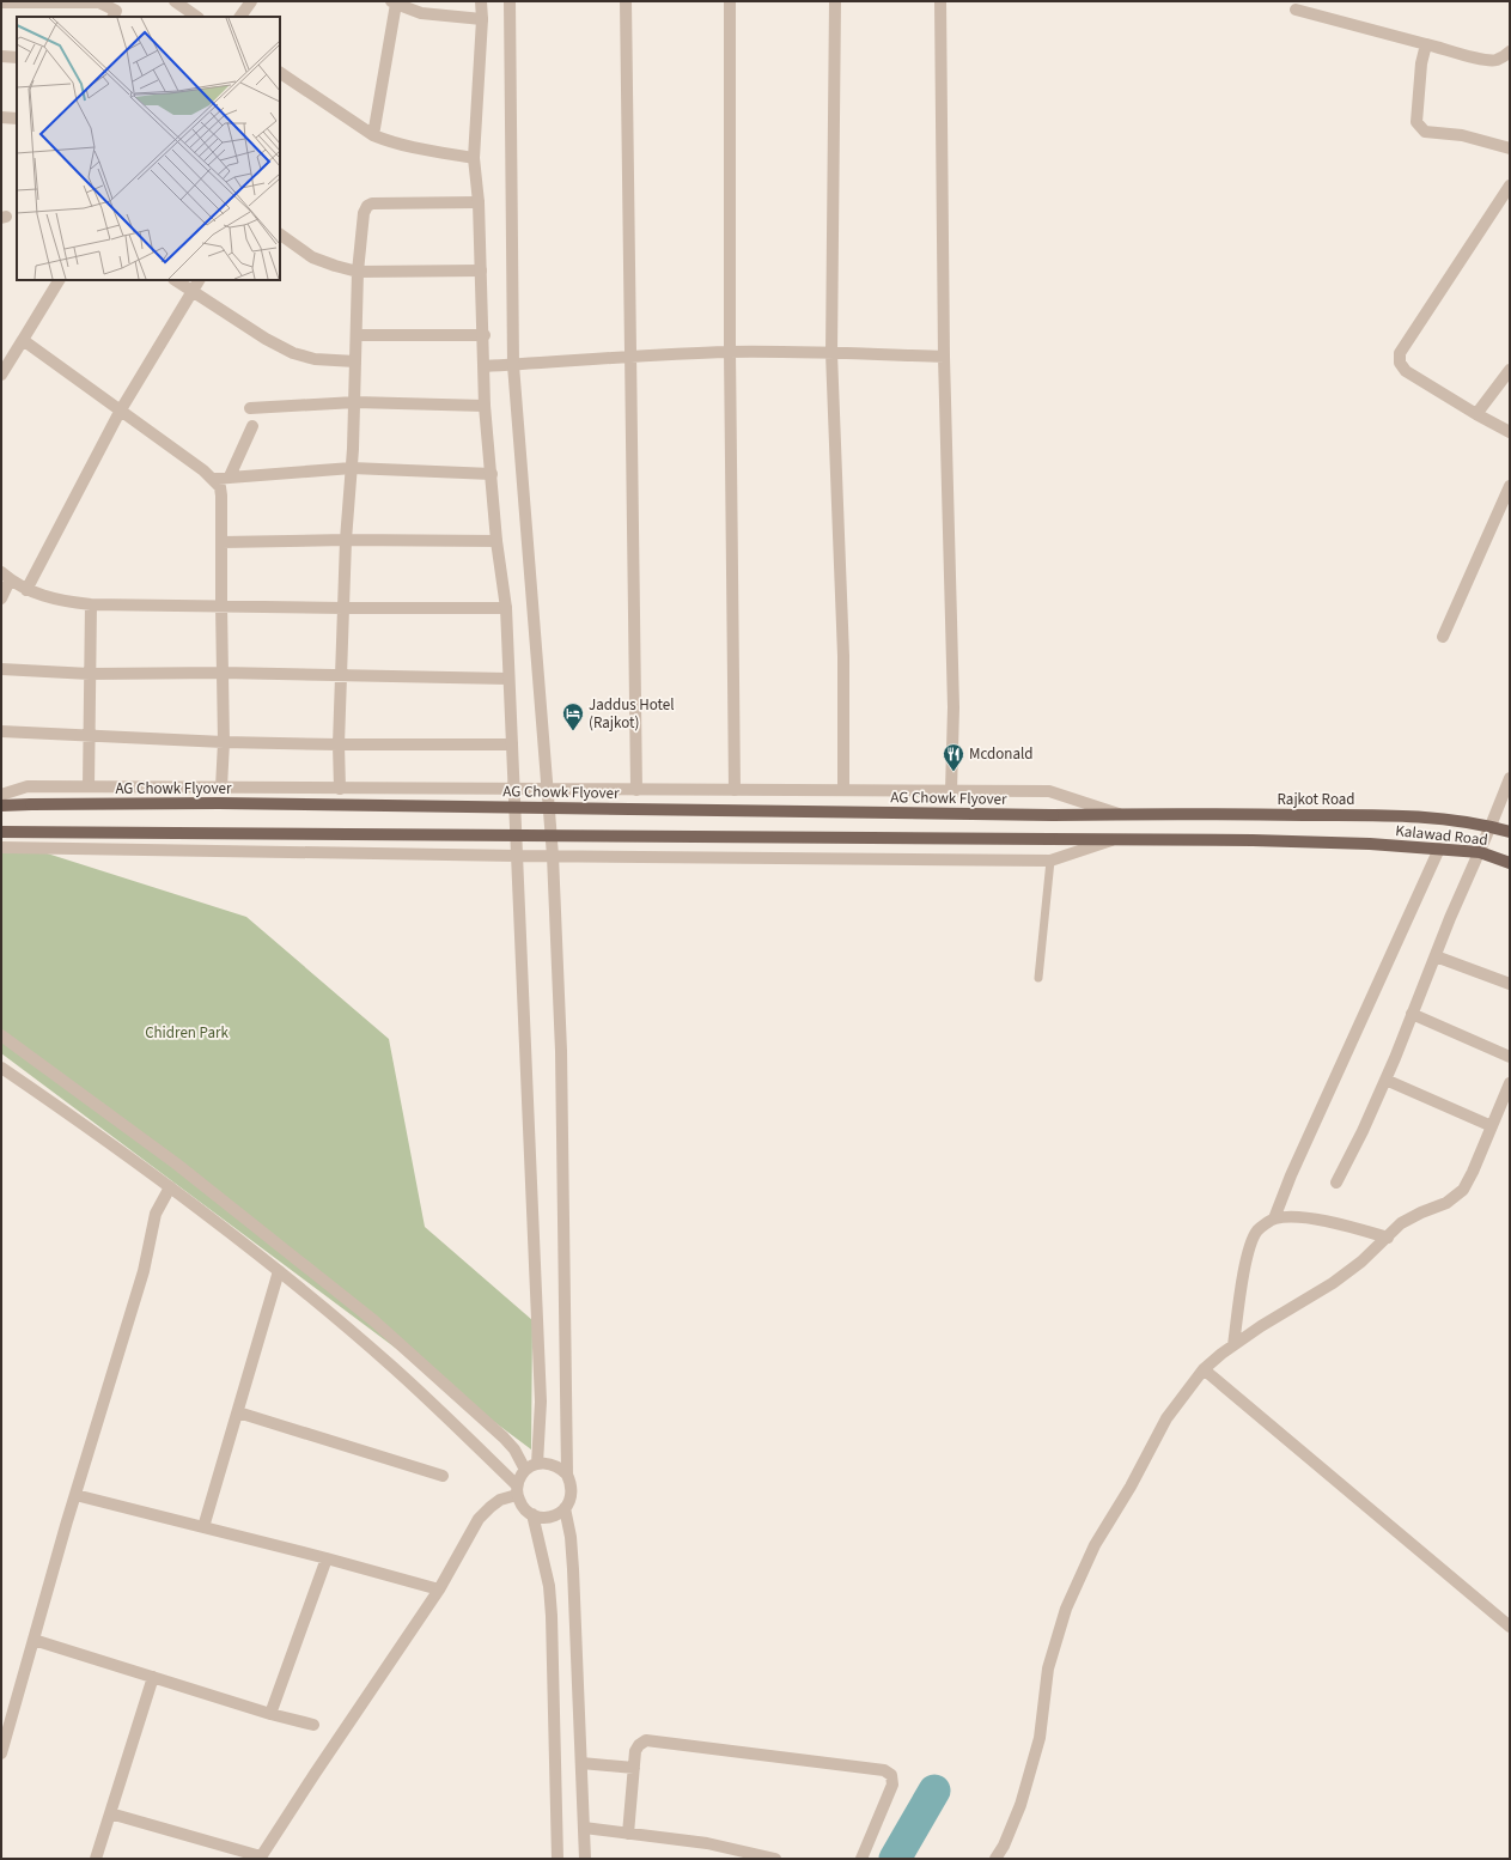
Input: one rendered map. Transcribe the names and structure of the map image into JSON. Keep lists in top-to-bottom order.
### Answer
{
  "streets": {
    "main road": ["AG Chowk Flyover", "Rajkot Road", "Kalawad Road"]
  },
  "crossings": [
    ["AG Chowk Flyover", "Rajkot Road"]
  ],
  "parks": ["Chidren Park"],
  "places": {
    "hotel": ["Jaddus Hotel (Rajkot)"],
    "restaurant": ["Mcdonald"]
  }
}
